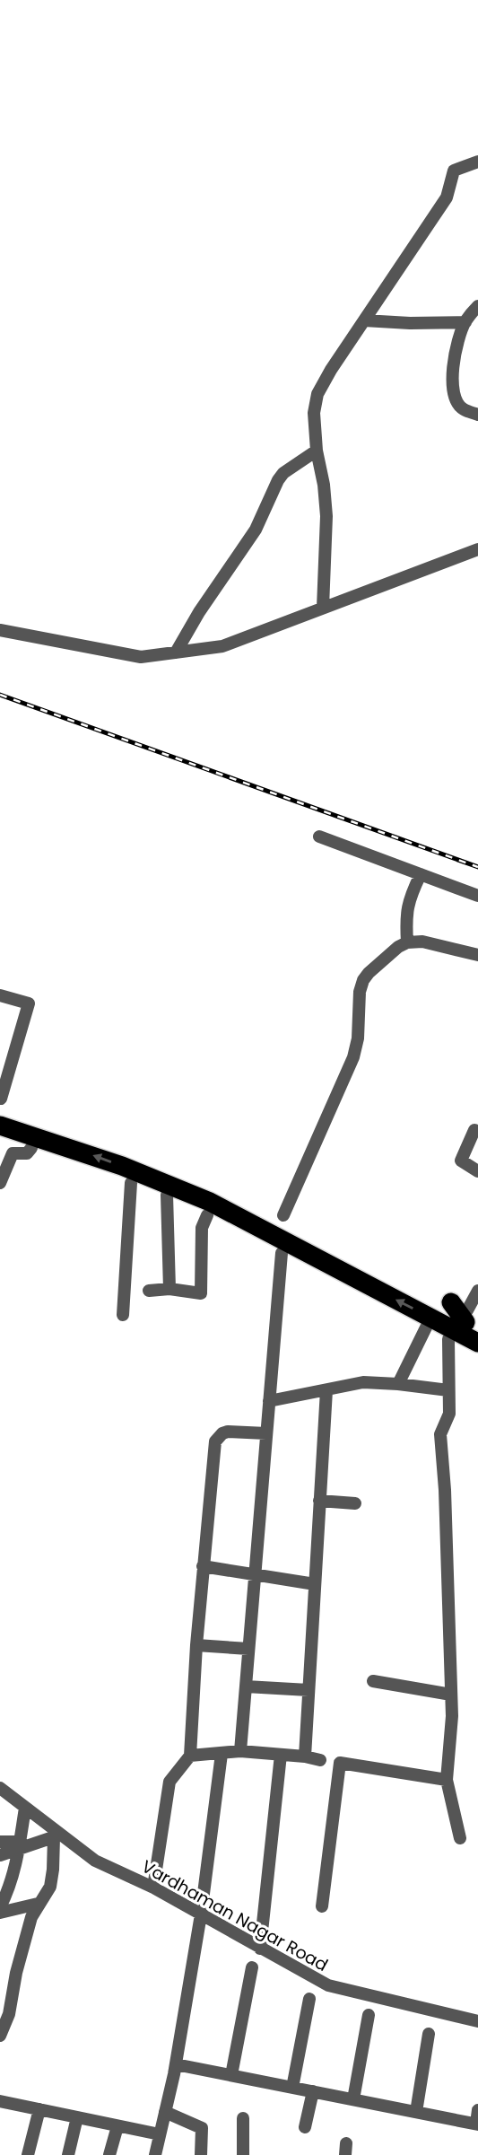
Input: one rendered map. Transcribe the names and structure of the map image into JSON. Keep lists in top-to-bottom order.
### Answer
{
  "streets": {
    "street": ["Vardhaman Nagar Road"]
  }
}
